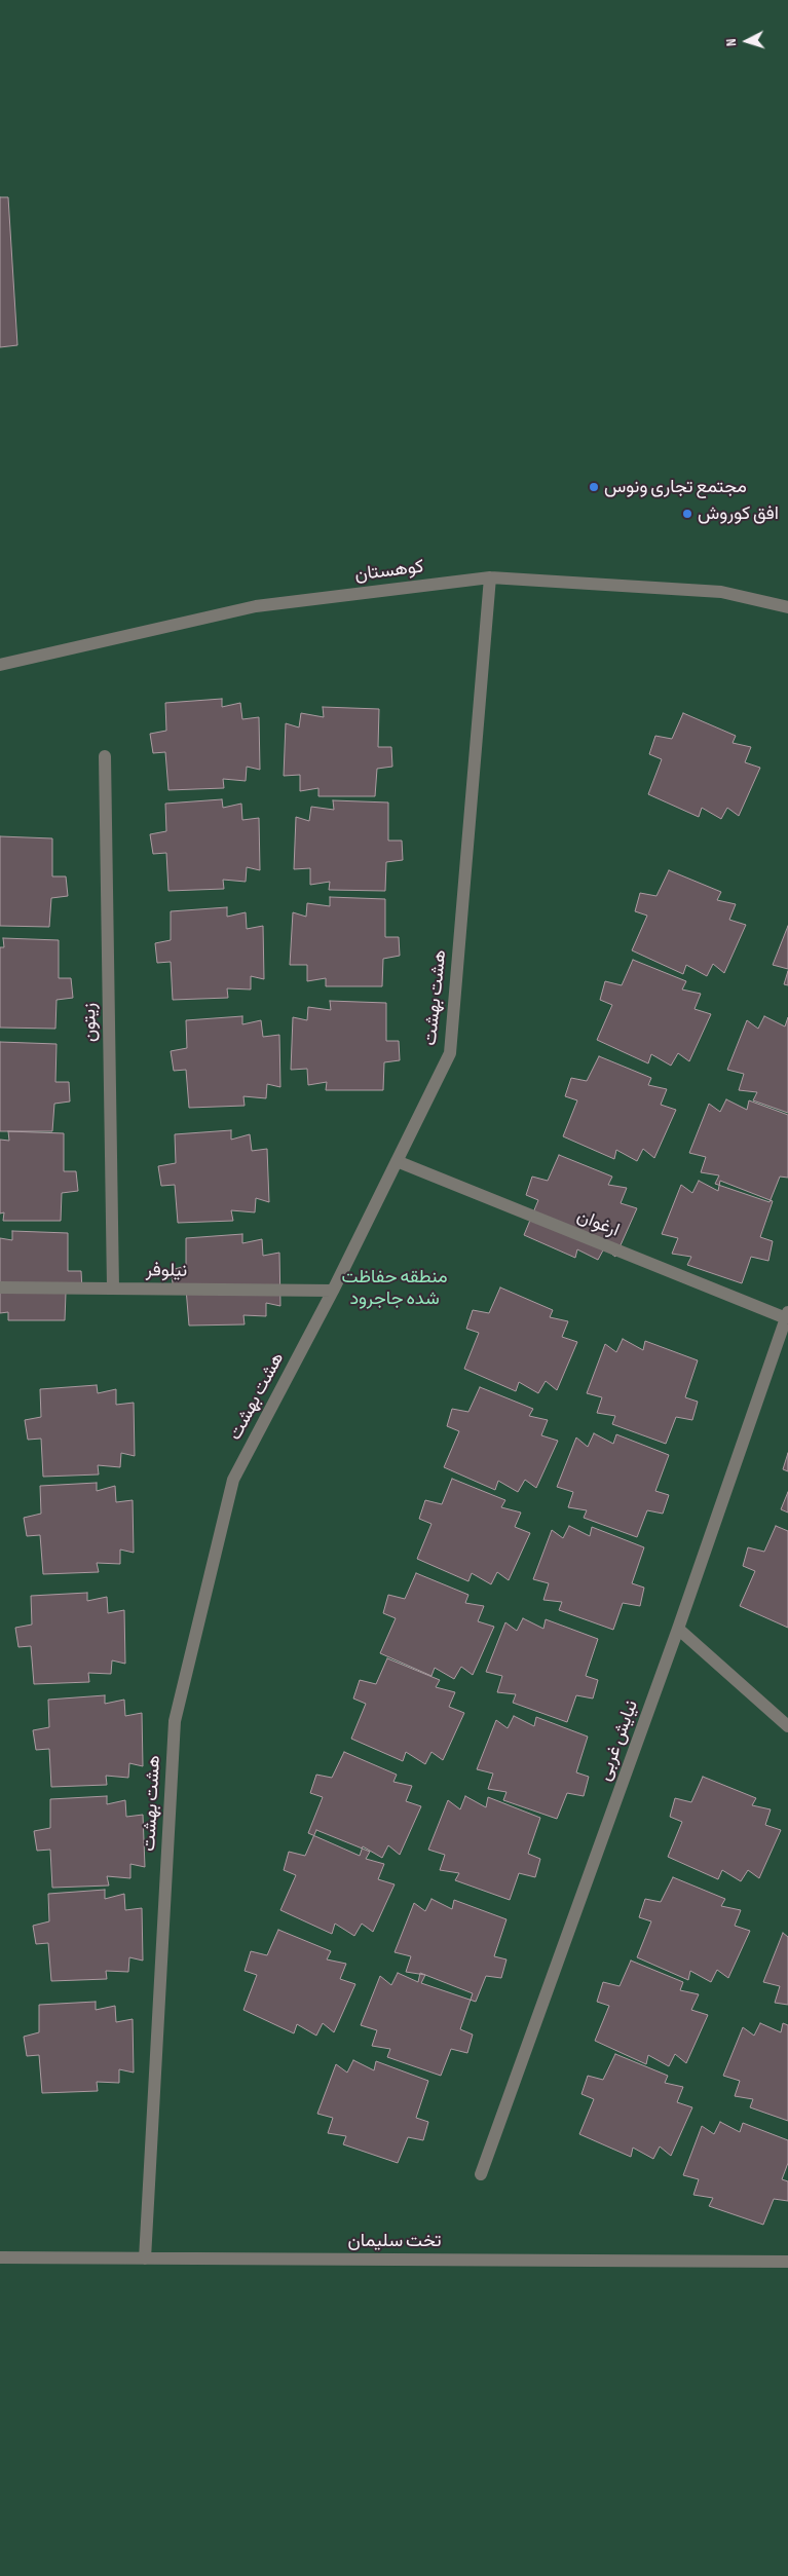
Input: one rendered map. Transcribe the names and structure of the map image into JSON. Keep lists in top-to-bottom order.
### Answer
{
  "streets": {
    "street": [
      "کوهستان",
      "هشت بهشت",
      "زیتون",
      "ارغوان",
      "نیلوفر",
      "نیایش غربی",
      "تخت سلیمان"
    ]
  },
  "crossings": [
    ["کوهستان", "هشت بهشت"],
    ["هشت بهشت", "ارغوان"],
    ["هشت بهشت", "نیلوفر"],
    ["هشت بهشت", "تخت سلیمان"],
    ["زیتون", "نیلوفر"],
    ["ارغوان", "نیایش غربی"]
  ],
  "parks": ["منطقه حفاظت شده جاجرود"],
  "places": ["مجتمع تجاری ونوس", "افق کوروش"],
  "north": "left"
}
